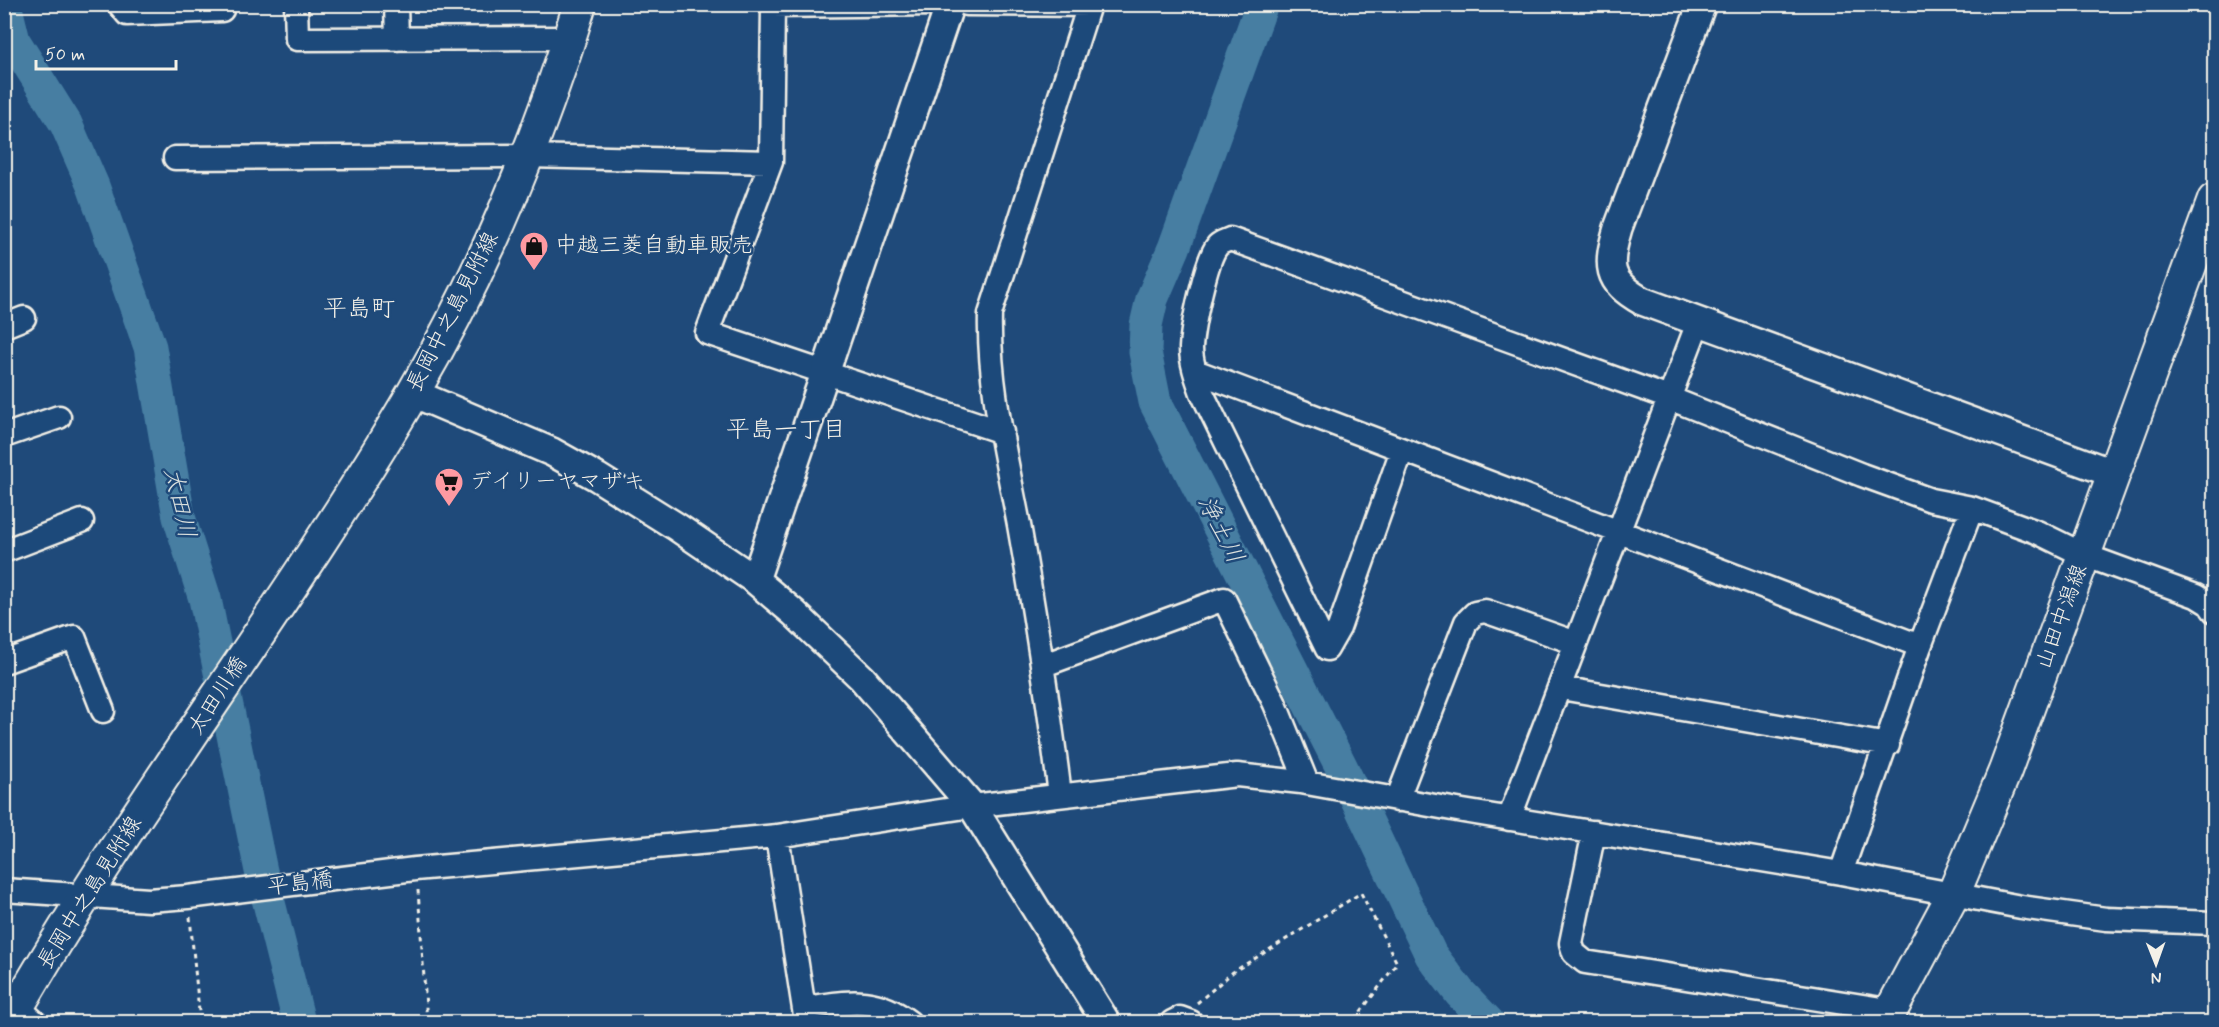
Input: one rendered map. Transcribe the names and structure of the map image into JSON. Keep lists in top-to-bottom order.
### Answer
{
  "streets": {
    "main road": ["長岡中之島見附線", "山田中潟線", "太田川橋"],
    "street": ["平島橋"]
  },
  "crossings": [
    ["長岡中之島見附線", "太田川橋"],
    ["長岡中之島見附線", "平島橋"],
    ["山田中潟線", "平島橋"]
  ],
  "districts": ["平島町", "平島一丁目"],
  "water": ["太田川", "浄土川"],
  "places": {
    "shop": ["中越三菱自動車販売"],
    "supermarket": ["デイリーヤマザキ"]
  },
  "scale_bar": "50 m",
  "north": "bottom"
}
